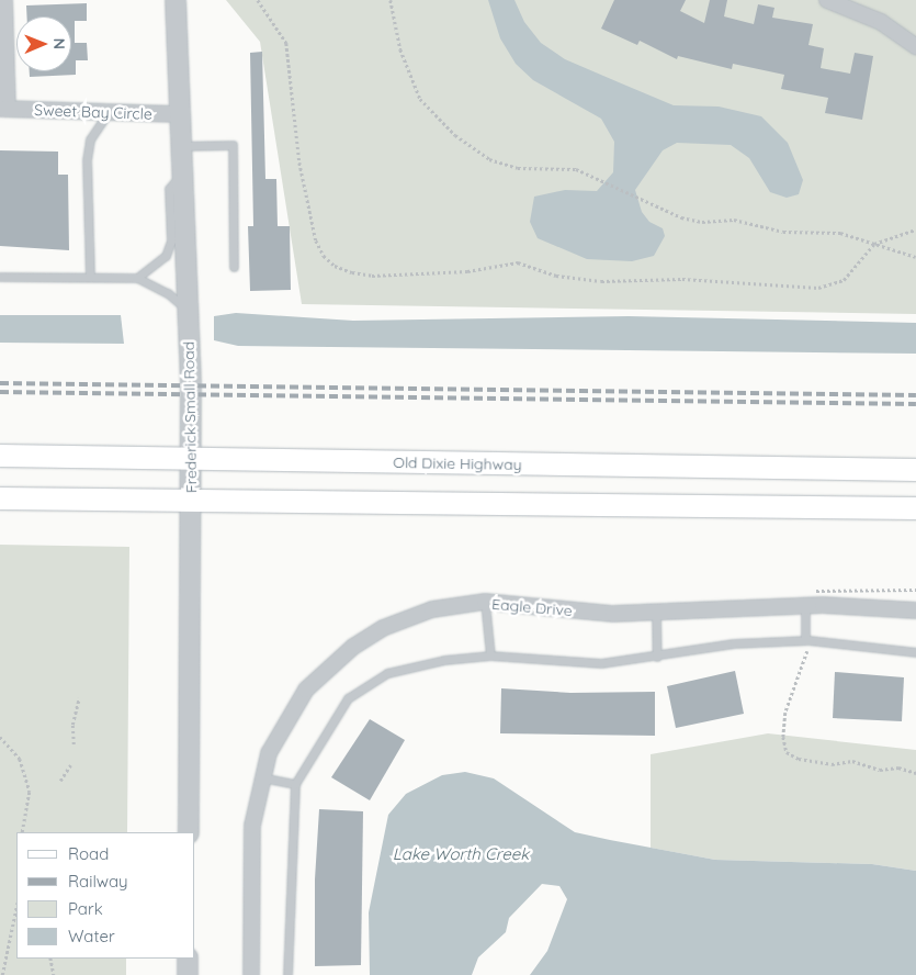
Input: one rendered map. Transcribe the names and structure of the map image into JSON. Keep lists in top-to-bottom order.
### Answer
{
  "streets": {
    "main road": ["Old Dixie Highway"],
    "street": ["Sweet Bay Circle", "Frederick Small Road", "Eagle Drive"]
  },
  "crossings": [
    ["Sweet Bay Circle", "Frederick Small Road"],
    ["Frederick Small Road", "Old Dixie Highway"]
  ],
  "water": ["Lake Worth Creek"],
  "legend": [
    "Road",
    "Railway",
    "Park",
    "Water"
  ],
  "north": "right"
}
